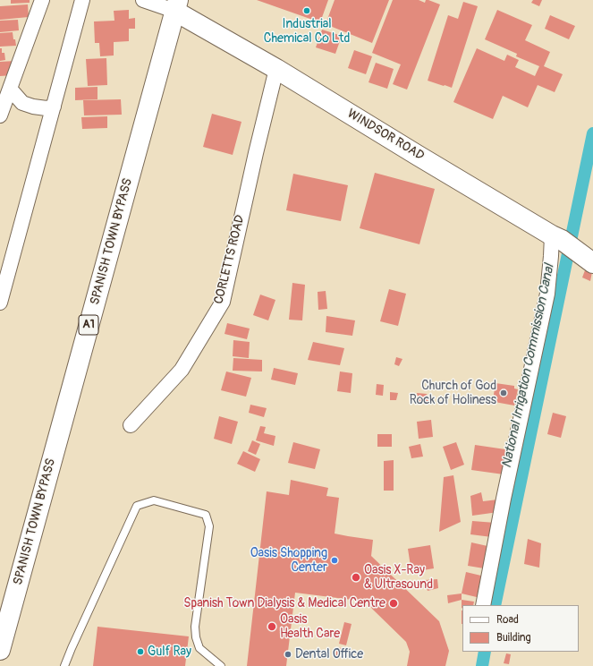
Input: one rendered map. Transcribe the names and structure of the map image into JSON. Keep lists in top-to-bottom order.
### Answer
{
  "streets": {
    "main road": ["WINDSOR ROAD", "SPANISH TOWN BYPASS", "A1"],
    "street": ["CORLETTS ROAD"]
  },
  "crossings": [
    ["WINDSOR ROAD", "SPANISH TOWN BYPASS"],
    ["WINDSOR ROAD", "CORLETTS ROAD"]
  ],
  "water": ["National Irrigation Commission Canal"],
  "places": [
    "Industrial Chemical Co Ltd",
    "Church of God Rock of Holiness",
    "Oasis Shopping Center",
    "Oasis X-Ray & Ultrasound",
    "Spanish Town Dialysis & Medical Centre",
    "Oasis Health Care",
    "Gulf Ray",
    "Dental Office"
  ],
  "legend": ["Road", "Building"]
}
